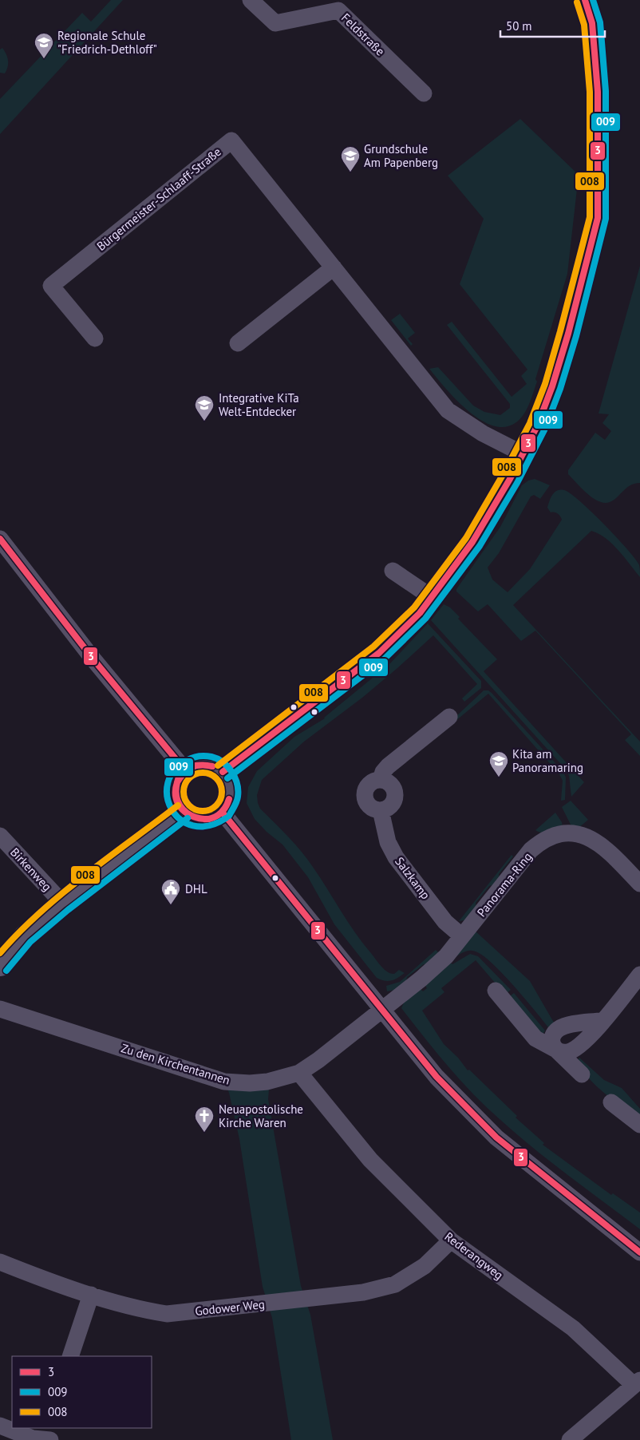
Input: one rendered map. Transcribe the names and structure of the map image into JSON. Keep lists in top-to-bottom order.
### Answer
{
  "streets": {
    "street": [
      "Feldstraße",
      "Bürgermeister-Schlaaff-Straße",
      "Birkenweg",
      "Salzkamp",
      "Panorama-Ring",
      "Zu den Kirchentannen",
      "Rederangweg",
      "Godower Weg"
    ]
  },
  "crossings": [
    ["Salzkamp", "Panorama-Ring"],
    ["Panorama-Ring", "Zu den Kirchentannen"],
    ["Zu den Kirchentannen", "Rederangweg"],
    ["Rederangweg", "Godower Weg"]
  ],
  "places": {
    "school or university": [
      "Regionale Schule \"Friedrich-Dethloff\"",
      "Grundschule Am Papenberg",
      "Integrative KiTa Welt-Entdecker",
      "Kita am Panoramaring"
    ],
    "public building": ["DHL"],
    "church": ["Neuapostolische Kirche Waren"]
  },
  "lines": ["transit line 3", "transit line 009", "transit line 008"],
  "legend": ["3", "009", "008"],
  "scale_bar": "50 m"
}
